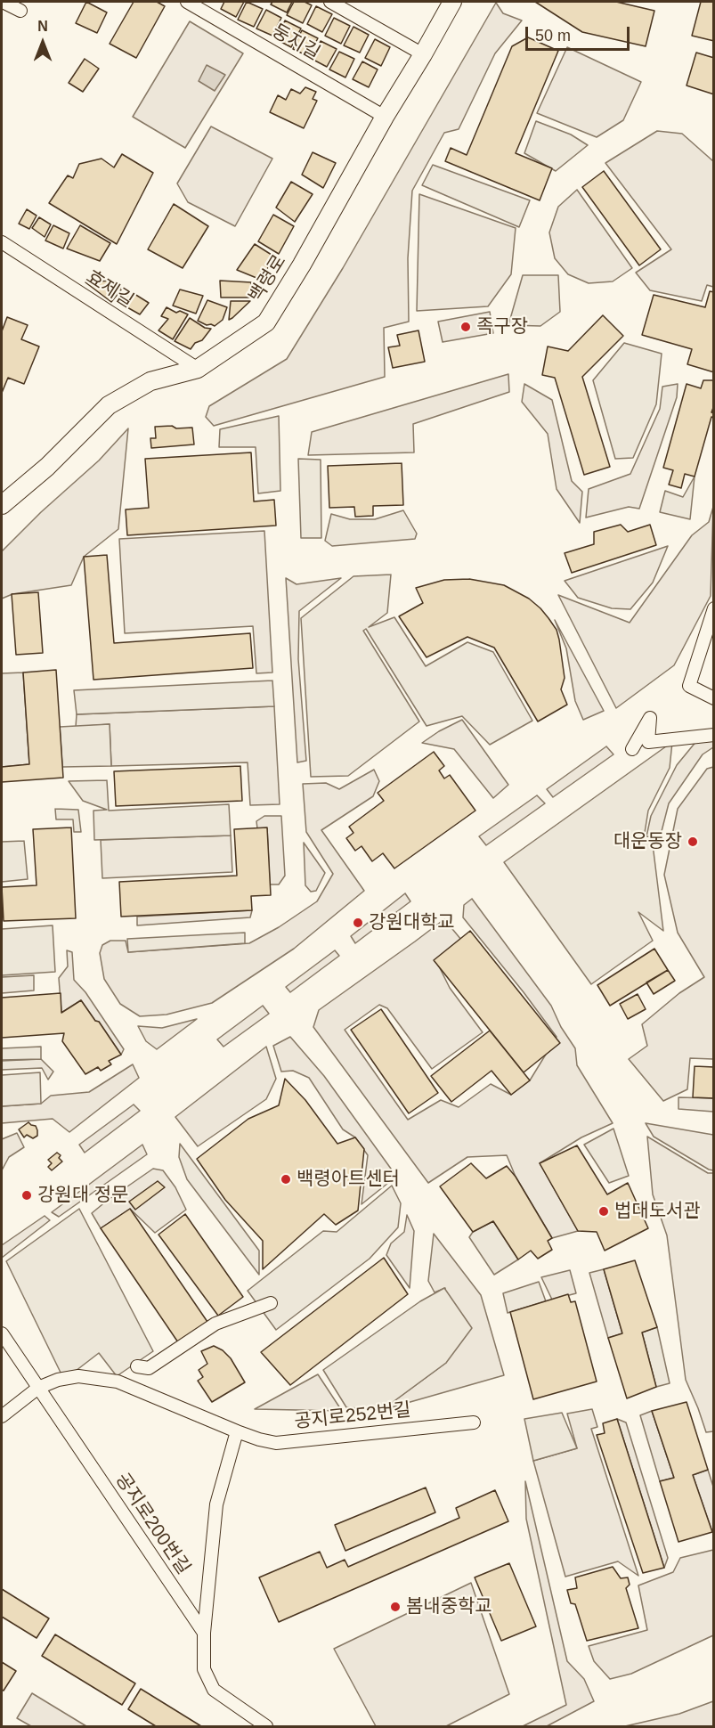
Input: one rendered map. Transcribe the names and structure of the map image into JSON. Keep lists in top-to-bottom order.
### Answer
{
  "streets": {
    "street": [
      "둥지길",
      "백령로",
      "효제길",
      "공지로252번길",
      "공지로200번길"
    ]
  },
  "crossings": [
    ["둥지길", "백령로"],
    ["백령로", "효제길"],
    ["공지로252번길", "공지로200번길"]
  ],
  "places": [
    "족구장",
    "대운동장",
    "강원대학교",
    "백령아트센터",
    "강원대 정문",
    "법대도서관",
    "봄내중학교"
  ],
  "scale_bar": "50 m",
  "north": "top"
}
